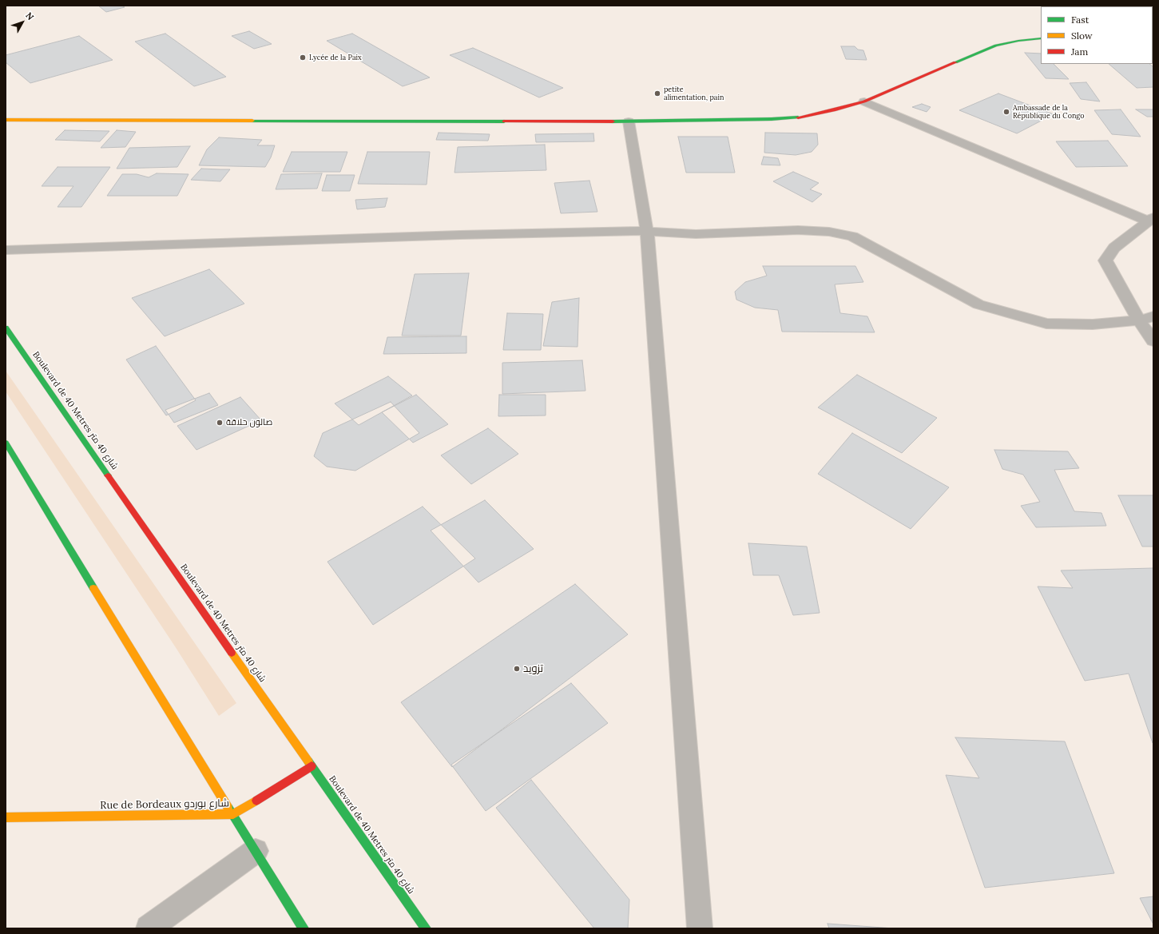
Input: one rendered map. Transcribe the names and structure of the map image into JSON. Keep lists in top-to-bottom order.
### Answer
{
  "streets": {
    "street": ["Boulevard de 40 Metres شارع 40 متر", "Rue de Bordeaux شارع بوردو"]
  },
  "crossings": [
    ["Boulevard de 40 Metres شارع 40 متر", "Rue de Bordeaux شارع بوردو"]
  ],
  "places": [
    "Lycée de la Paix",
    "petite alimentation, pain",
    "Ambassade de la République du Congo",
    "صالون حلاقة",
    "تزويد"
  ],
  "legend": ["Fast", "Slow", "Jam"],
  "north": "top right"
}
